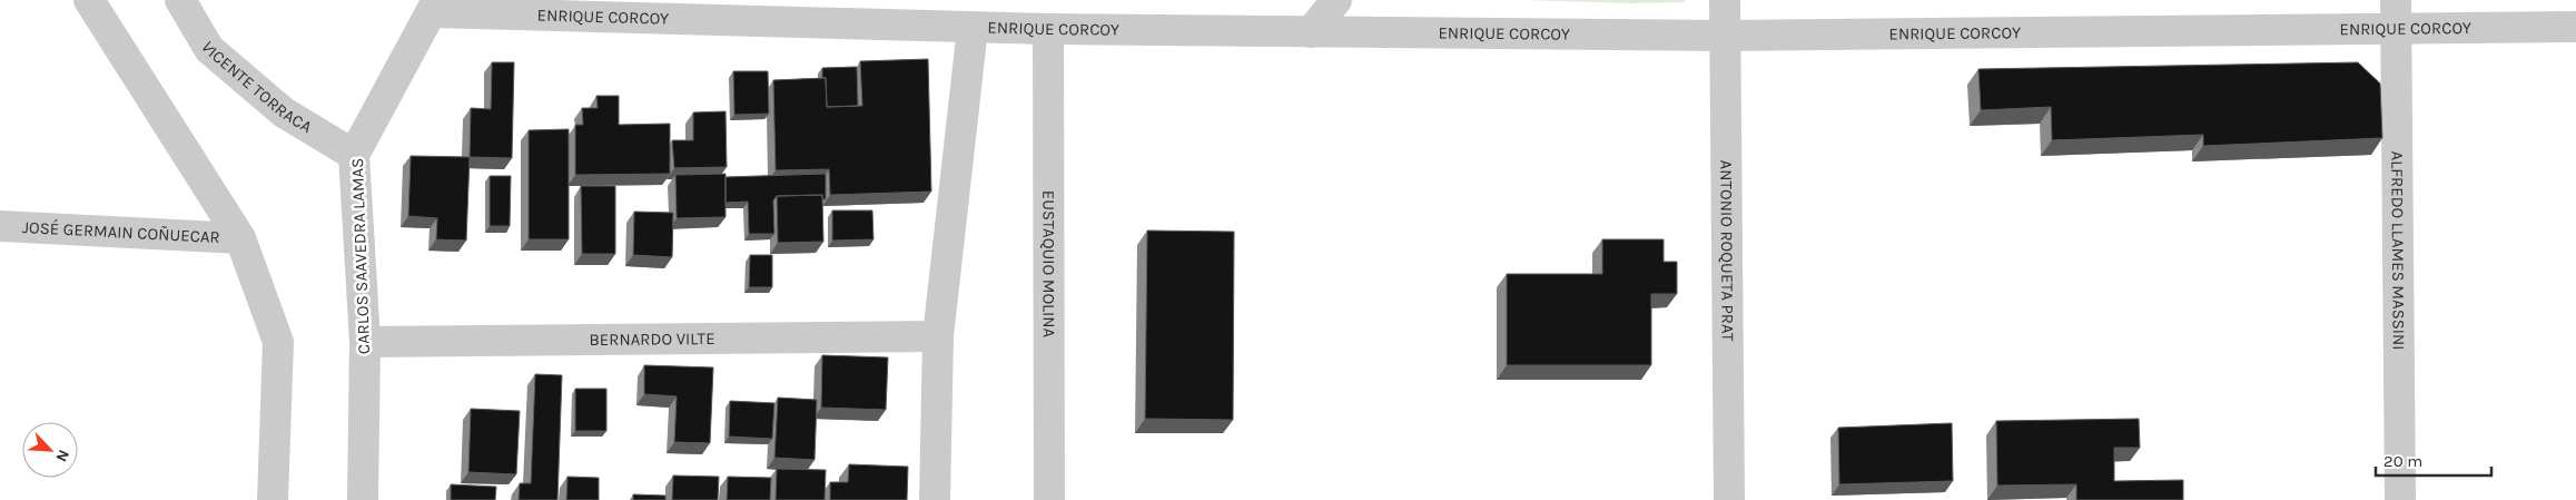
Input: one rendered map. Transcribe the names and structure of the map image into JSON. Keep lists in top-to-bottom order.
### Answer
{
  "streets": {
    "street": [
      "ENRIQUE CORCOY",
      "VICENTE TORRACA",
      "JOSÉ GERMAIN COÑUECAR",
      "ANTONIO ROQUETA PRAT",
      "ALFREDO LLAMES MASSINI",
      "CARLOS SAAVEDRA LAMAS",
      "EUSTAQUIO MOLINA",
      "BERNARDO VILTE"
    ]
  },
  "crossings": [
    ["ENRIQUE CORCOY", "ANTONIO ROQUETA PRAT"],
    ["ENRIQUE CORCOY", "ALFREDO LLAMES MASSINI"],
    ["ENRIQUE CORCOY", "CARLOS SAAVEDRA LAMAS"],
    ["ENRIQUE CORCOY", "EUSTAQUIO MOLINA"],
    ["VICENTE TORRACA", "CARLOS SAAVEDRA LAMAS"],
    ["CARLOS SAAVEDRA LAMAS", "BERNARDO VILTE"]
  ],
  "scale_bar": "20 m",
  "north": "bottom right"
}
